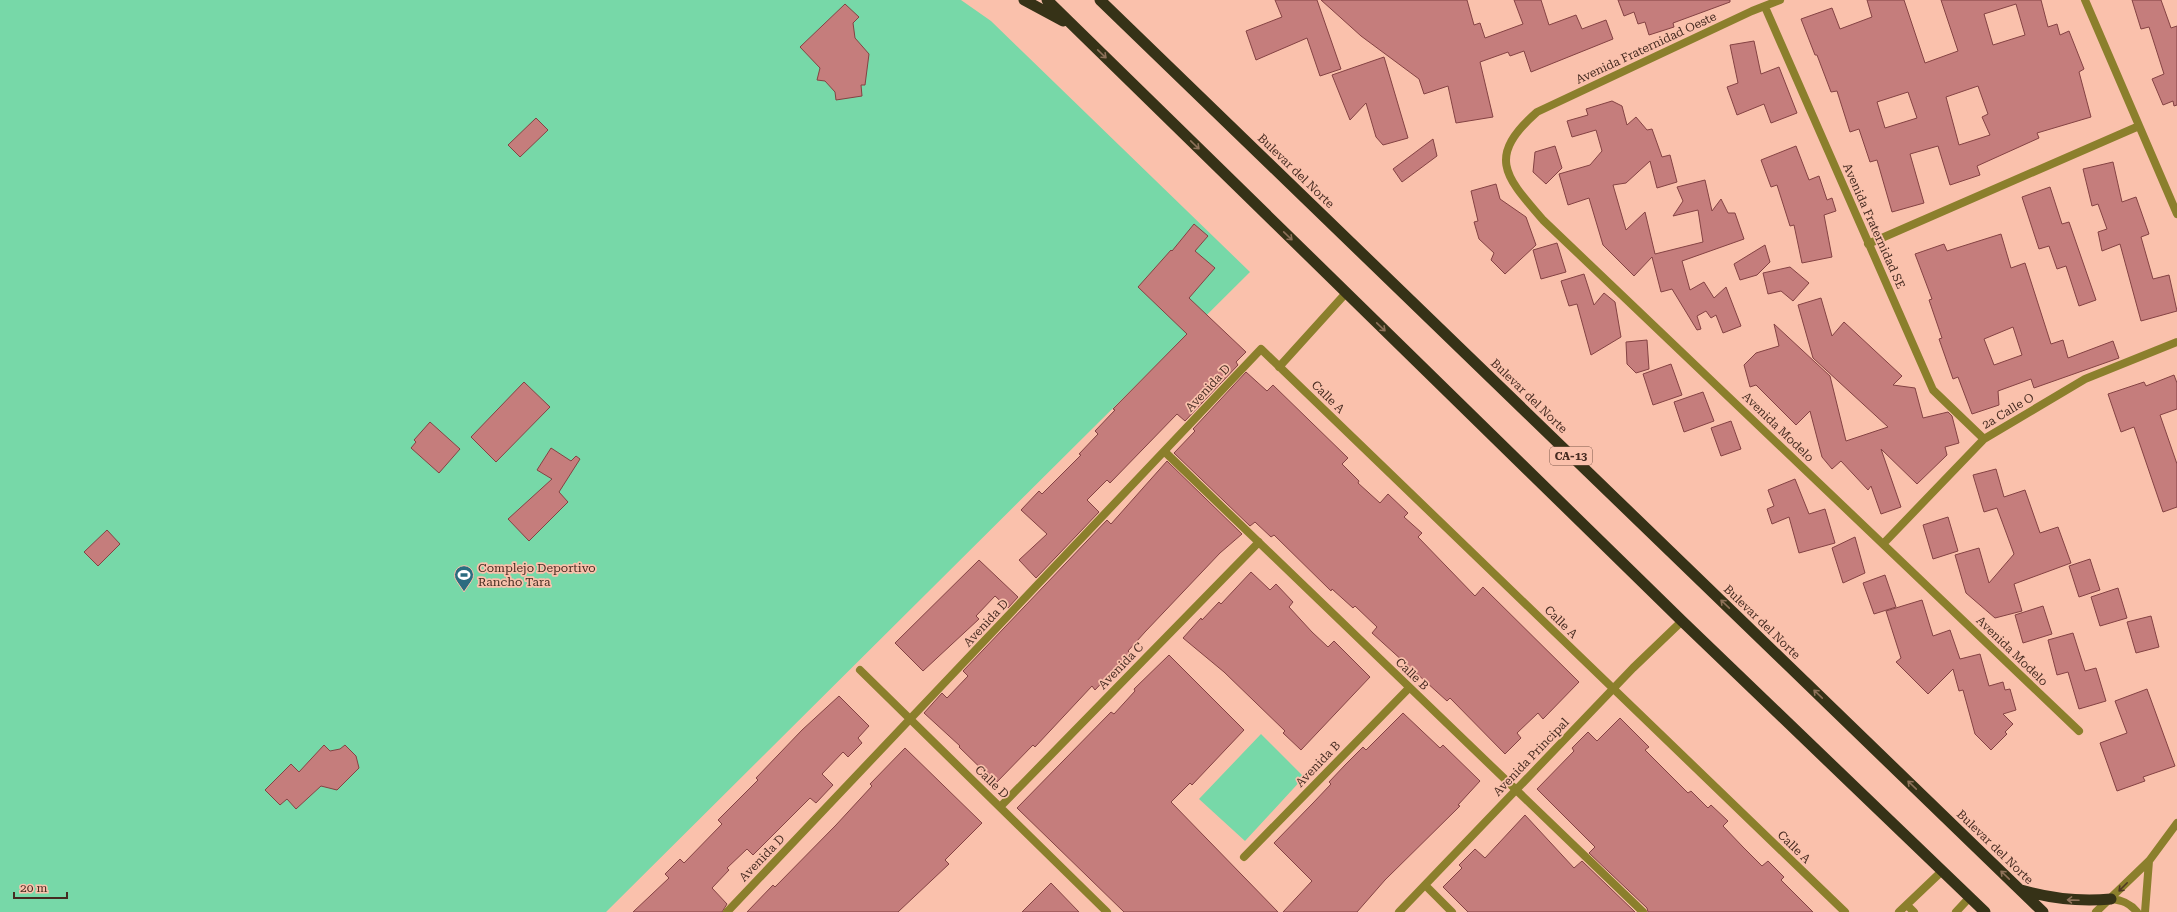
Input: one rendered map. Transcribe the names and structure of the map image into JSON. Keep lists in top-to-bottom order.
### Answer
{
  "streets": {
    "highway": ["Bulevar del Norte", "CA-13"],
    "street": [
      "Avenida Fraternidad Oeste",
      "Avenida Fraternidad SE",
      "Avenida D",
      "Calle A",
      "2a Calle O",
      "Avenida Modelo",
      "Avenida C",
      "Calle B",
      "Avenida Principal",
      "Avenida B",
      "Calle D"
    ]
  },
  "crossings": [
    ["Avenida Fraternidad Oeste", "Avenida Fraternidad SE"],
    ["Avenida Fraternidad Oeste", "Avenida Modelo"],
    ["Avenida Fraternidad SE", "2a Calle O"],
    ["Avenida D", "Calle A"],
    ["Avenida D", "Calle B"],
    ["Avenida D", "Calle D"],
    ["Calle A", "Avenida Principal"],
    ["2a Calle O", "Avenida Modelo"],
    ["Avenida C", "Calle B"],
    ["Avenida C", "Calle D"],
    ["Calle B", "Avenida Principal"],
    ["Calle B", "Avenida B"]
  ],
  "places": {
    "sports": ["Complejo Deportivo Rancho Tara"]
  },
  "scale_bar": "20 m"
}
